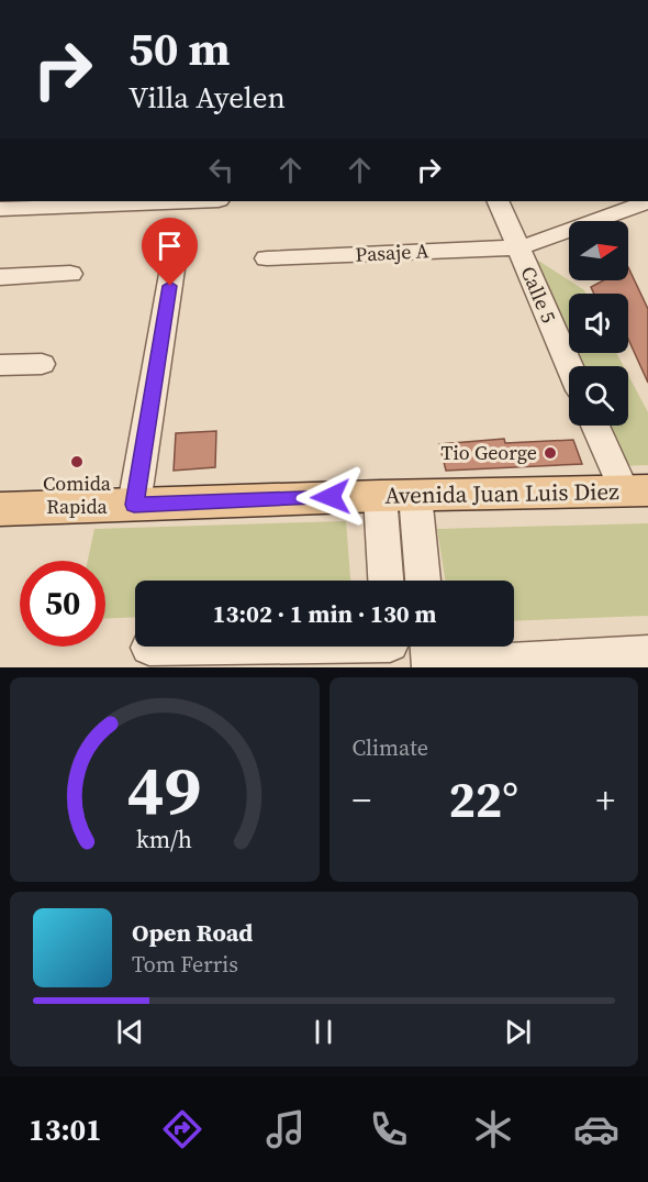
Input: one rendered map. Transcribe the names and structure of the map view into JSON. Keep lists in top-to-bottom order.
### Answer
{
  "streets": {
    "main road": ["Avenida Juan Luis Diez"],
    "street": ["Pasaje A", "Calle 5"]
  },
  "crossings": [
    ["Pasaje A", "Calle 5"]
  ],
  "places": ["Tio George", "Comida Rapida"],
  "north": "right",
  "page": {
    "turn": ["50 m", "Villa Ayelen"],
    "limit": "50",
    "trip": "13:02 · 1 min · 130 m",
    "tile": "Climate",
    "heat": ["−", "22°", "+"],
    "song": ["Open Road", "Tom Ferris"],
    "tabs": "13:01",
    "gauge": ["49", "km/h"]
  }
}
